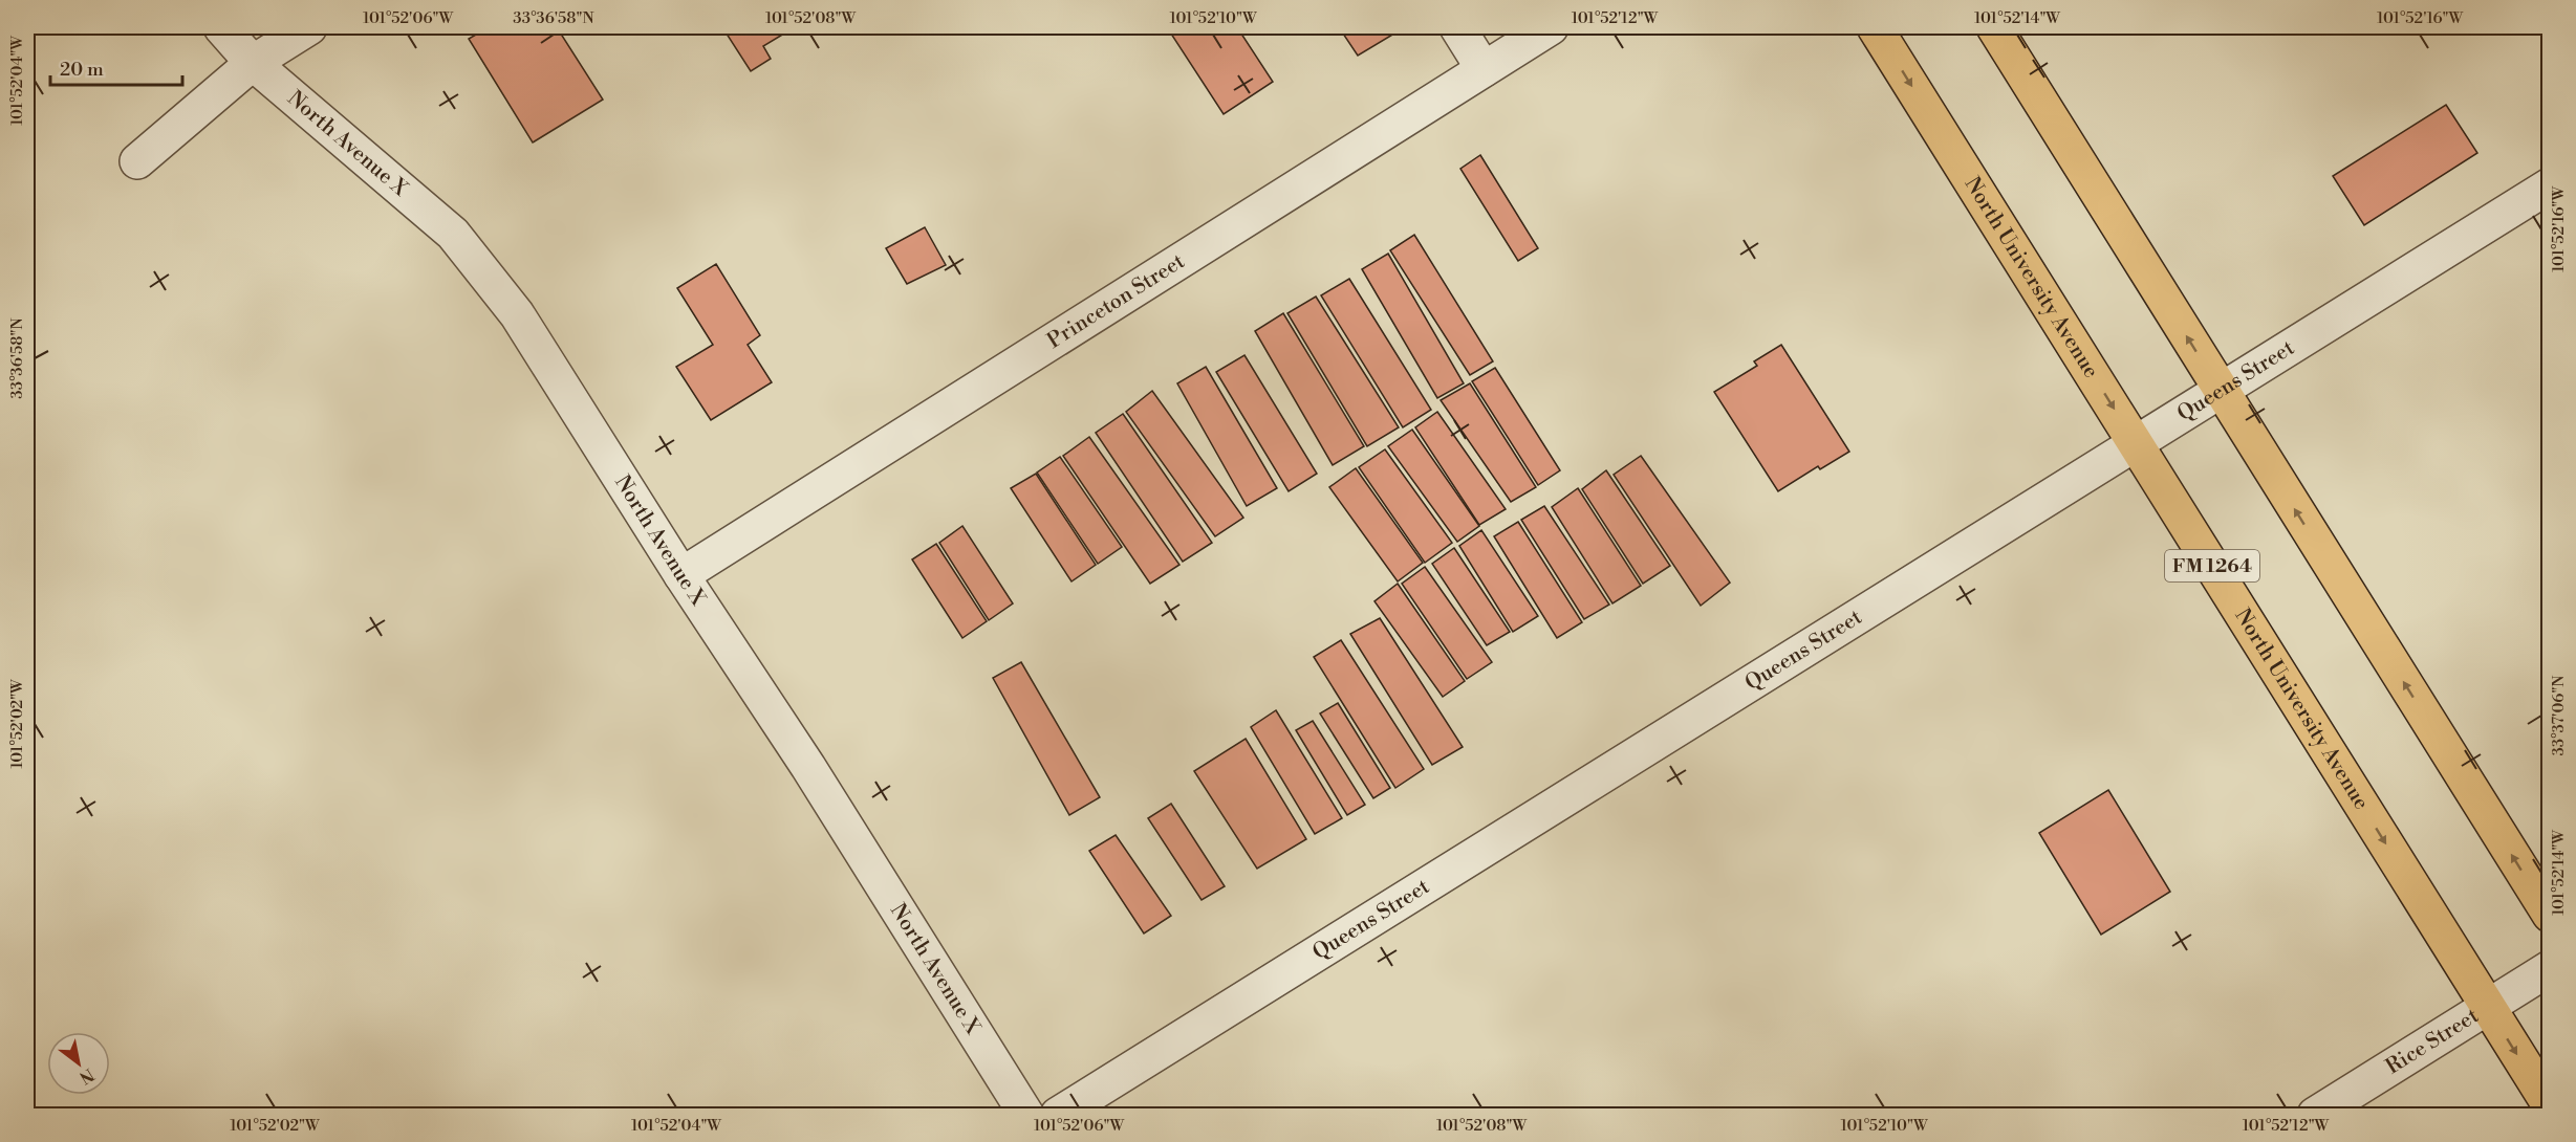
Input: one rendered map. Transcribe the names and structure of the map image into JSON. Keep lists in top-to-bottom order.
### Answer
{
  "streets": {
    "main road": ["North University Avenue", "FM 1264"],
    "street": [
      "North Avenue X",
      "Princeton Street",
      "Queens Street",
      "Rice Street"
    ]
  },
  "crossings": [
    ["North Avenue X", "Princeton Street"],
    ["North University Avenue", "Queens Street"],
    ["North University Avenue", "Rice Street"]
  ],
  "scale_bar": "20 m",
  "north": "bottom right",
  "coordinates": [
    "101°52'06\"W",
    "33°36'58\"N",
    "101°52'08\"W",
    "101°52'10\"W",
    "101°52'12\"W",
    "101°52'14\"W",
    "101°52'16\"W",
    "101°52'04\"W",
    "33°37'06\"N",
    "101°52'02\"W"
  ]
}
